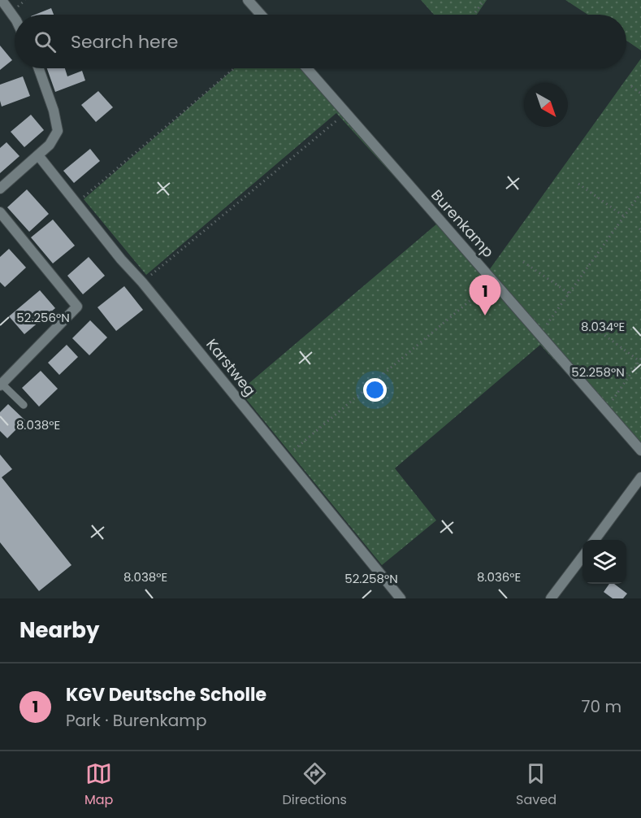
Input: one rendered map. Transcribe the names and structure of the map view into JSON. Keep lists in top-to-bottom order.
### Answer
{
  "streets": {
    "street": ["Burenkamp", "Karstweg"]
  },
  "north": "bottom right",
  "page": {
    "search": "Search here",
    "pins": "1",
    "heading": "Nearby",
    "list": [
      {
        "mark": "1",
        "name": "KGV Deutsche Scholle",
        "note": "Park · Burenkamp",
        "value": "70 m"
      }
    ],
    "nav": ["Map", "Directions", "Saved"]
  },
  "coordinates": [
    "52.256°N",
    "8.034°E",
    "52.258°N",
    "8.038°E",
    "8.036°E"
  ]
}
